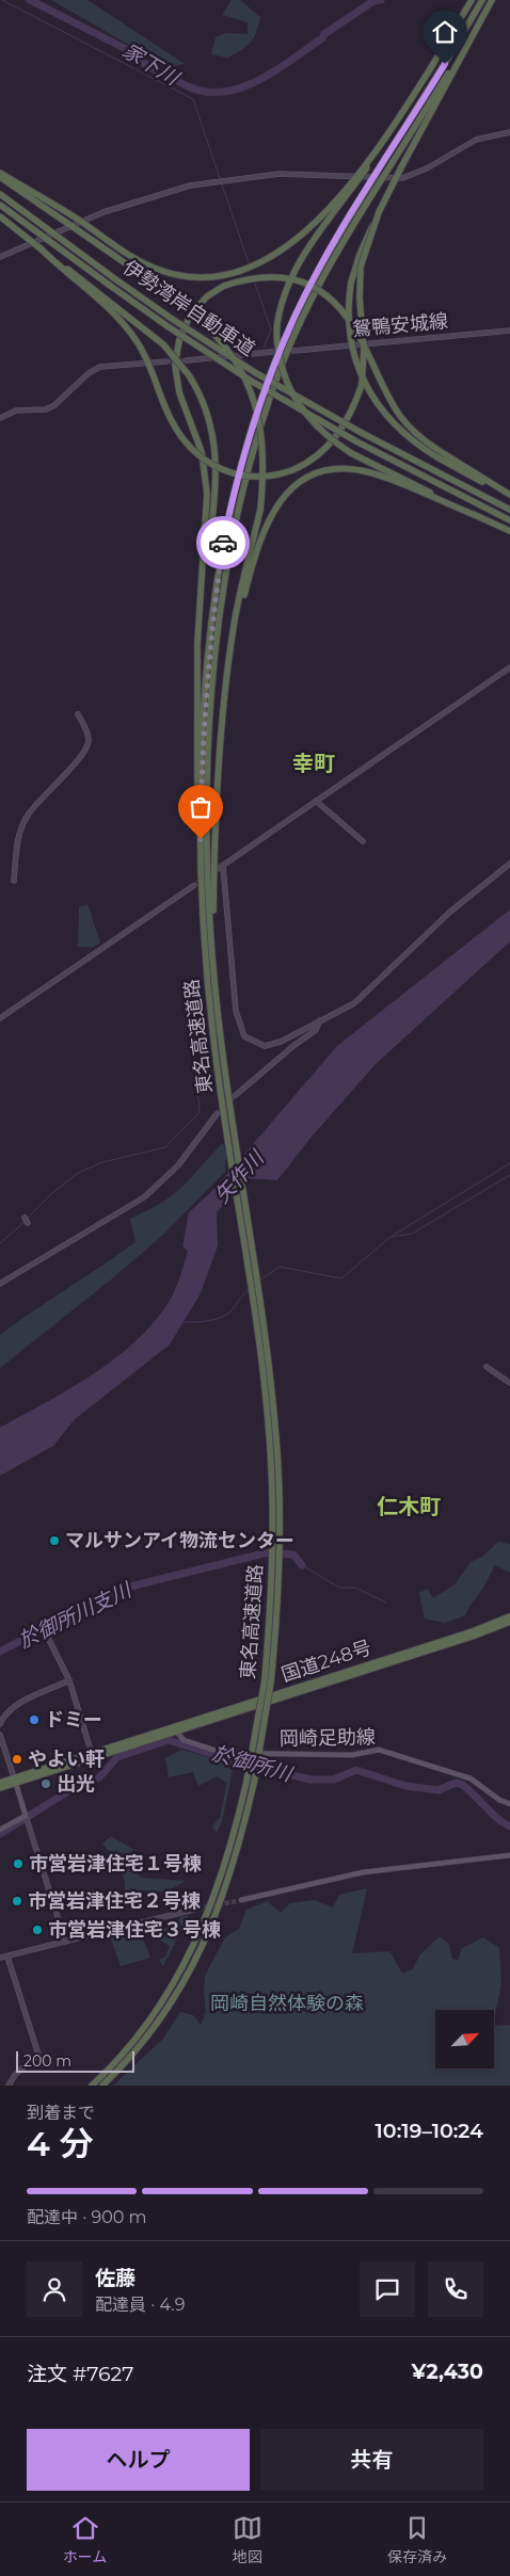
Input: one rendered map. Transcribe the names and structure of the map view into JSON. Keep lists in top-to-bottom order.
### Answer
{
  "streets": {
    "highway": ["伊勢湾岸自動車道", "東名高速道路", "国道248号"],
    "main road": ["岡崎足助線"],
    "street": ["鴛鴨安城線"]
  },
  "crossings": [
    ["国道248号", "岡崎足助線"]
  ],
  "districts": ["幸町", "仁木町"],
  "water": [
    "家下川",
    "矢作川",
    "於御所川支川",
    "於御所川"
  ],
  "parks": ["岡崎自然体験の森"],
  "places": [
    "マルサンアイ物流センター",
    "ドミー",
    "やよい軒",
    "出光",
    "市営岩津住宅１号棟",
    "市営岩津住宅２号棟",
    "市営岩津住宅３号棟"
  ],
  "scale_bar": "200 m",
  "north": "top right",
  "page": {
    "scale": "200 m",
    "heading": ["4 分", "到着まで", "10:19–10:24"],
    "panel": [
      "佐藤",
      "配達員 · 4.9",
      "注文 #7627",
      "¥2,430"
    ],
    "bar": "配達中 · 900 m",
    "buttons": ["ヘルプ", "共有"],
    "tabs": ["ホーム", "地図", "保存済み"]
  }
}
